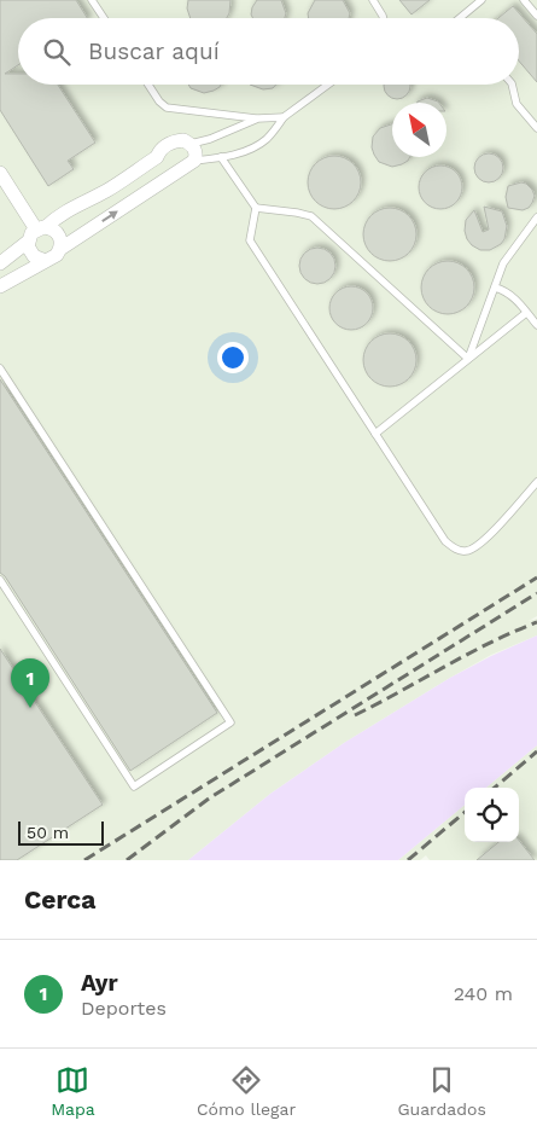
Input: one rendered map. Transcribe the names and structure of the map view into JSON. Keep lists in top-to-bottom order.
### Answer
{
  "scale_bar": "50 m",
  "north": "top left",
  "page": {
    "search": "Buscar aquí",
    "pins": "1",
    "scale": "50 m",
    "heading": "Cerca",
    "list": [
      {
        "mark": "1",
        "name": "Ayr",
        "note": "Deportes",
        "value": "240 m"
      }
    ],
    "nav": ["Mapa", "Cómo llegar", "Guardados"]
  }
}
